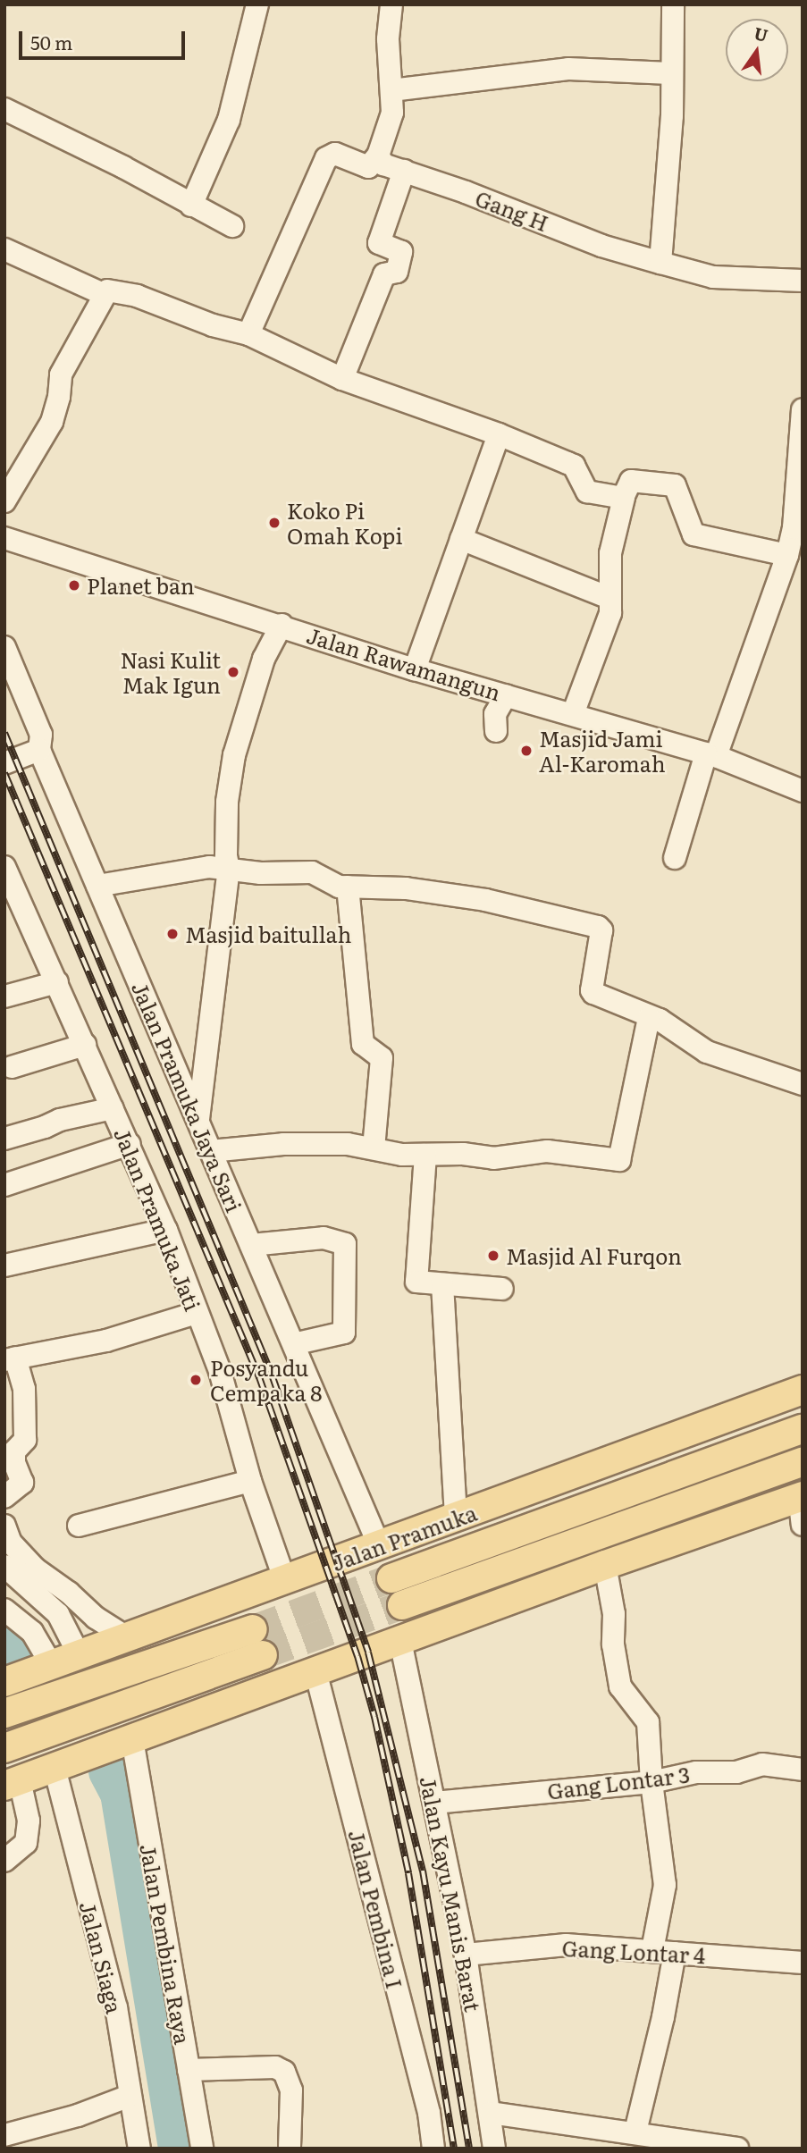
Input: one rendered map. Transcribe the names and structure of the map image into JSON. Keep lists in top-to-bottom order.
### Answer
{
  "streets": {
    "main road": ["Jalan Pramuka"],
    "street": [
      "Gang H",
      "Jalan Rawamangun",
      "Jalan Pramuka Jaya Sari",
      "Jalan Pramuka Jati",
      "Gang Lontar 3",
      "Jalan Kayu Manis Barat",
      "Jalan Pembina I",
      "Jalan Pembina Raya",
      "Gang Lontar 4",
      "Jalan Siaga"
    ]
  },
  "crossings": [
    ["Jalan Pramuka Jaya Sari", "Jalan Pramuka"],
    ["Jalan Pramuka Jati", "Jalan Pramuka"],
    ["Gang Lontar 3", "Jalan Kayu Manis Barat"],
    ["Jalan Kayu Manis Barat", "Gang Lontar 4"]
  ],
  "places": [
    "Koko Pi Omah Kopi",
    "Planet ban",
    "Nasi Kulit Mak Igun",
    "Masjid Jami Al-Karomah",
    "Masjid baitullah",
    "Masjid Al Furqon",
    "Posyandu Cempaka 8"
  ],
  "scale_bar": "50 m",
  "north": "top"
}
